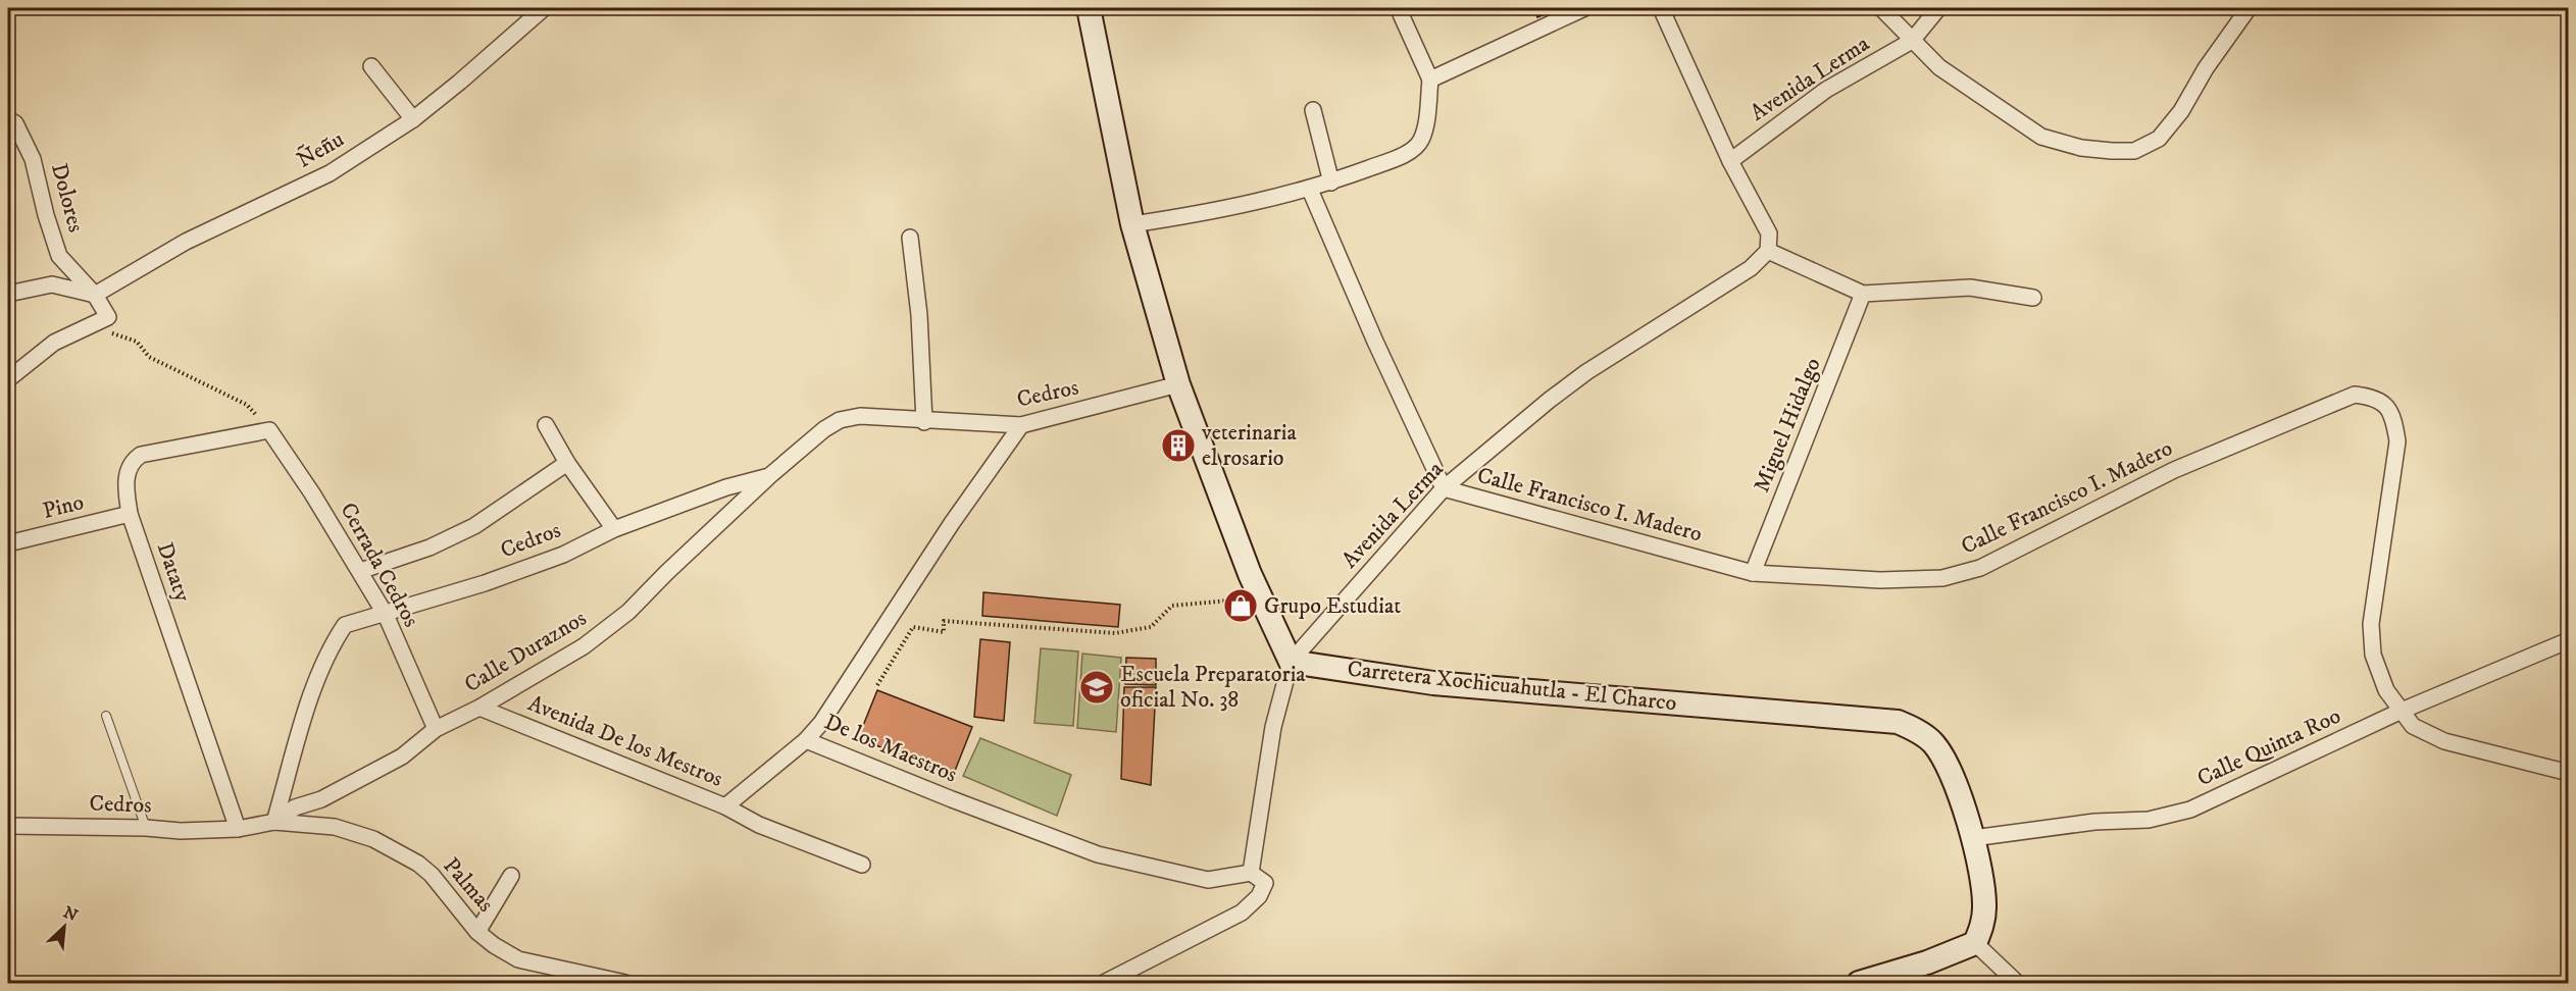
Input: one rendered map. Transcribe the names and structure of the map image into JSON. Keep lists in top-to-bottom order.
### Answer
{
  "streets": {
    "main road": ["Carretera Xochicuahutla - El Charco"],
    "street": [
      "Avenida Lerma",
      "Ñeñu",
      "Dolores",
      "Cedros",
      "Miguel Hidalgo",
      "Calle Francisco I. Madero",
      "Pino",
      "Cerrada Cedros",
      "Dataty",
      "Calle Duraznos",
      "Avenida De los Mestros",
      "Calle Quinta Roo",
      "De los Maestros",
      "Palmas"
    ]
  },
  "crossings": [
    ["Avenida Lerma", "Calle Francisco I. Madero"],
    ["Avenida Lerma", "Carretera Xochicuahutla - El Charco"],
    ["Avenida Lerma", "De los Maestros"],
    ["Ñeñu", "Dolores"],
    ["Cedros", "Cerrada Cedros"],
    ["Cedros", "Dataty"],
    ["Cedros", "Calle Duraznos"],
    ["Cedros", "De los Maestros"],
    ["Cedros", "Palmas"],
    ["Miguel Hidalgo", "Calle Francisco I. Madero"],
    ["Calle Francisco I. Madero", "Calle Quinta Roo"],
    ["Pino", "Dataty"],
    ["Cerrada Cedros", "Dataty"],
    ["Cerrada Cedros", "Calle Duraznos"],
    ["Calle Duraznos", "Avenida De los Mestros"],
    ["Calle Duraznos", "Palmas"],
    ["Carretera Xochicuahutla - El Charco", "Calle Quinta Roo"],
    ["Avenida De los Mestros", "De los Maestros"]
  ],
  "places": {
    "building": ["veterinaria el rosario"],
    "shop": ["Grupo Estudiat"],
    "school or university": ["Escuela Preparatoria oficial No. 38"]
  },
  "north": "top right"
}
